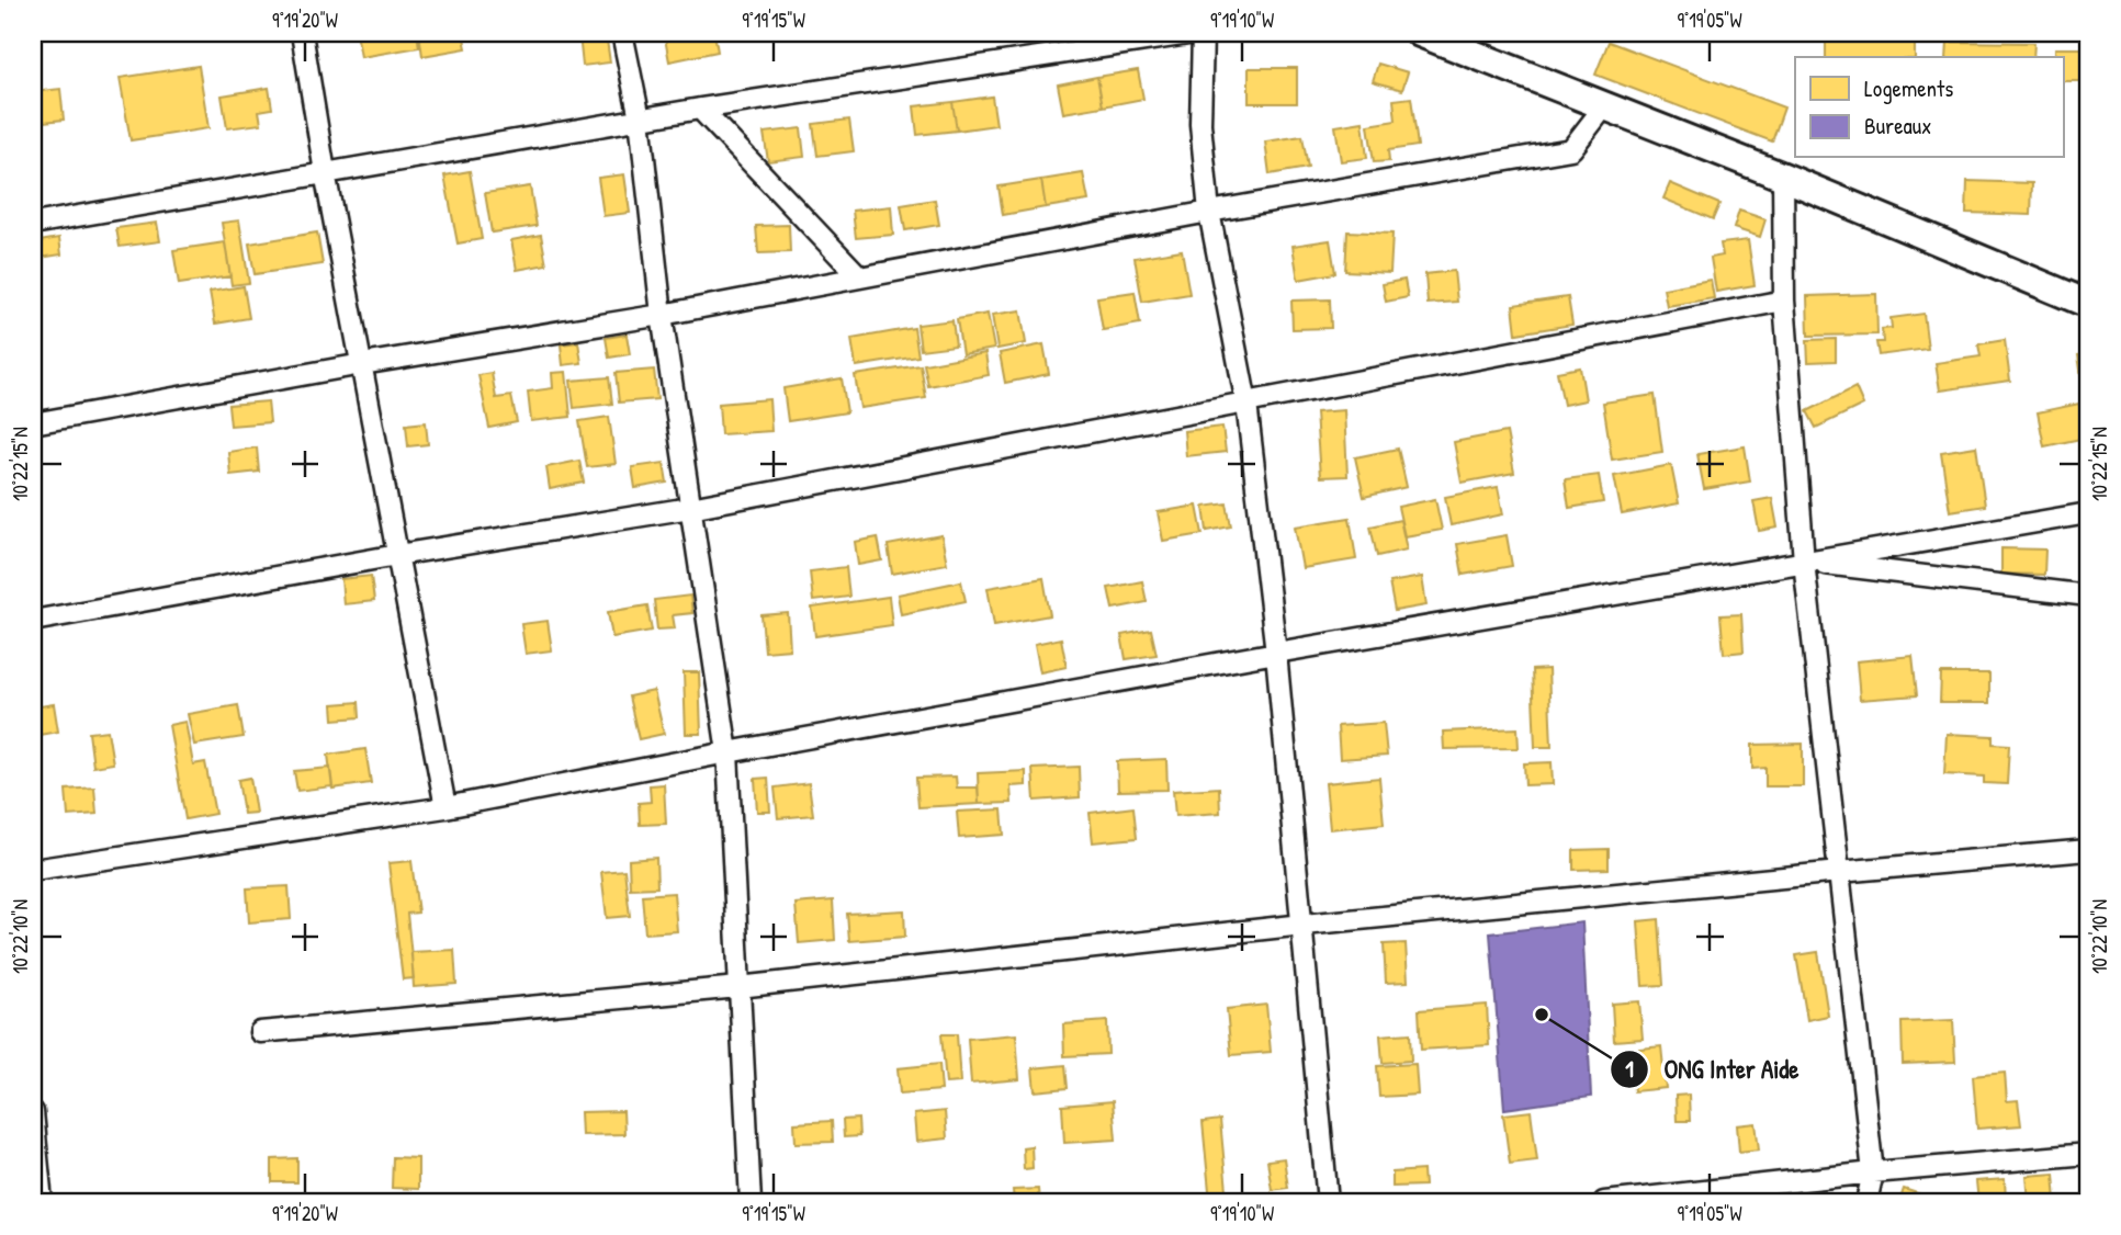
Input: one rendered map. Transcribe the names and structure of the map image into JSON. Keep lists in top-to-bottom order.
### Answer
{
  "places": ["ONG Inter Aide"],
  "legend": ["Logements", "Bureaux"],
  "coordinates": [
    "9°19'20\"W",
    "9°19'15\"W",
    "9°19'10\"W",
    "9°19'05\"W",
    "10°22'15\"N",
    "10°22'10\"N"
  ]
}
